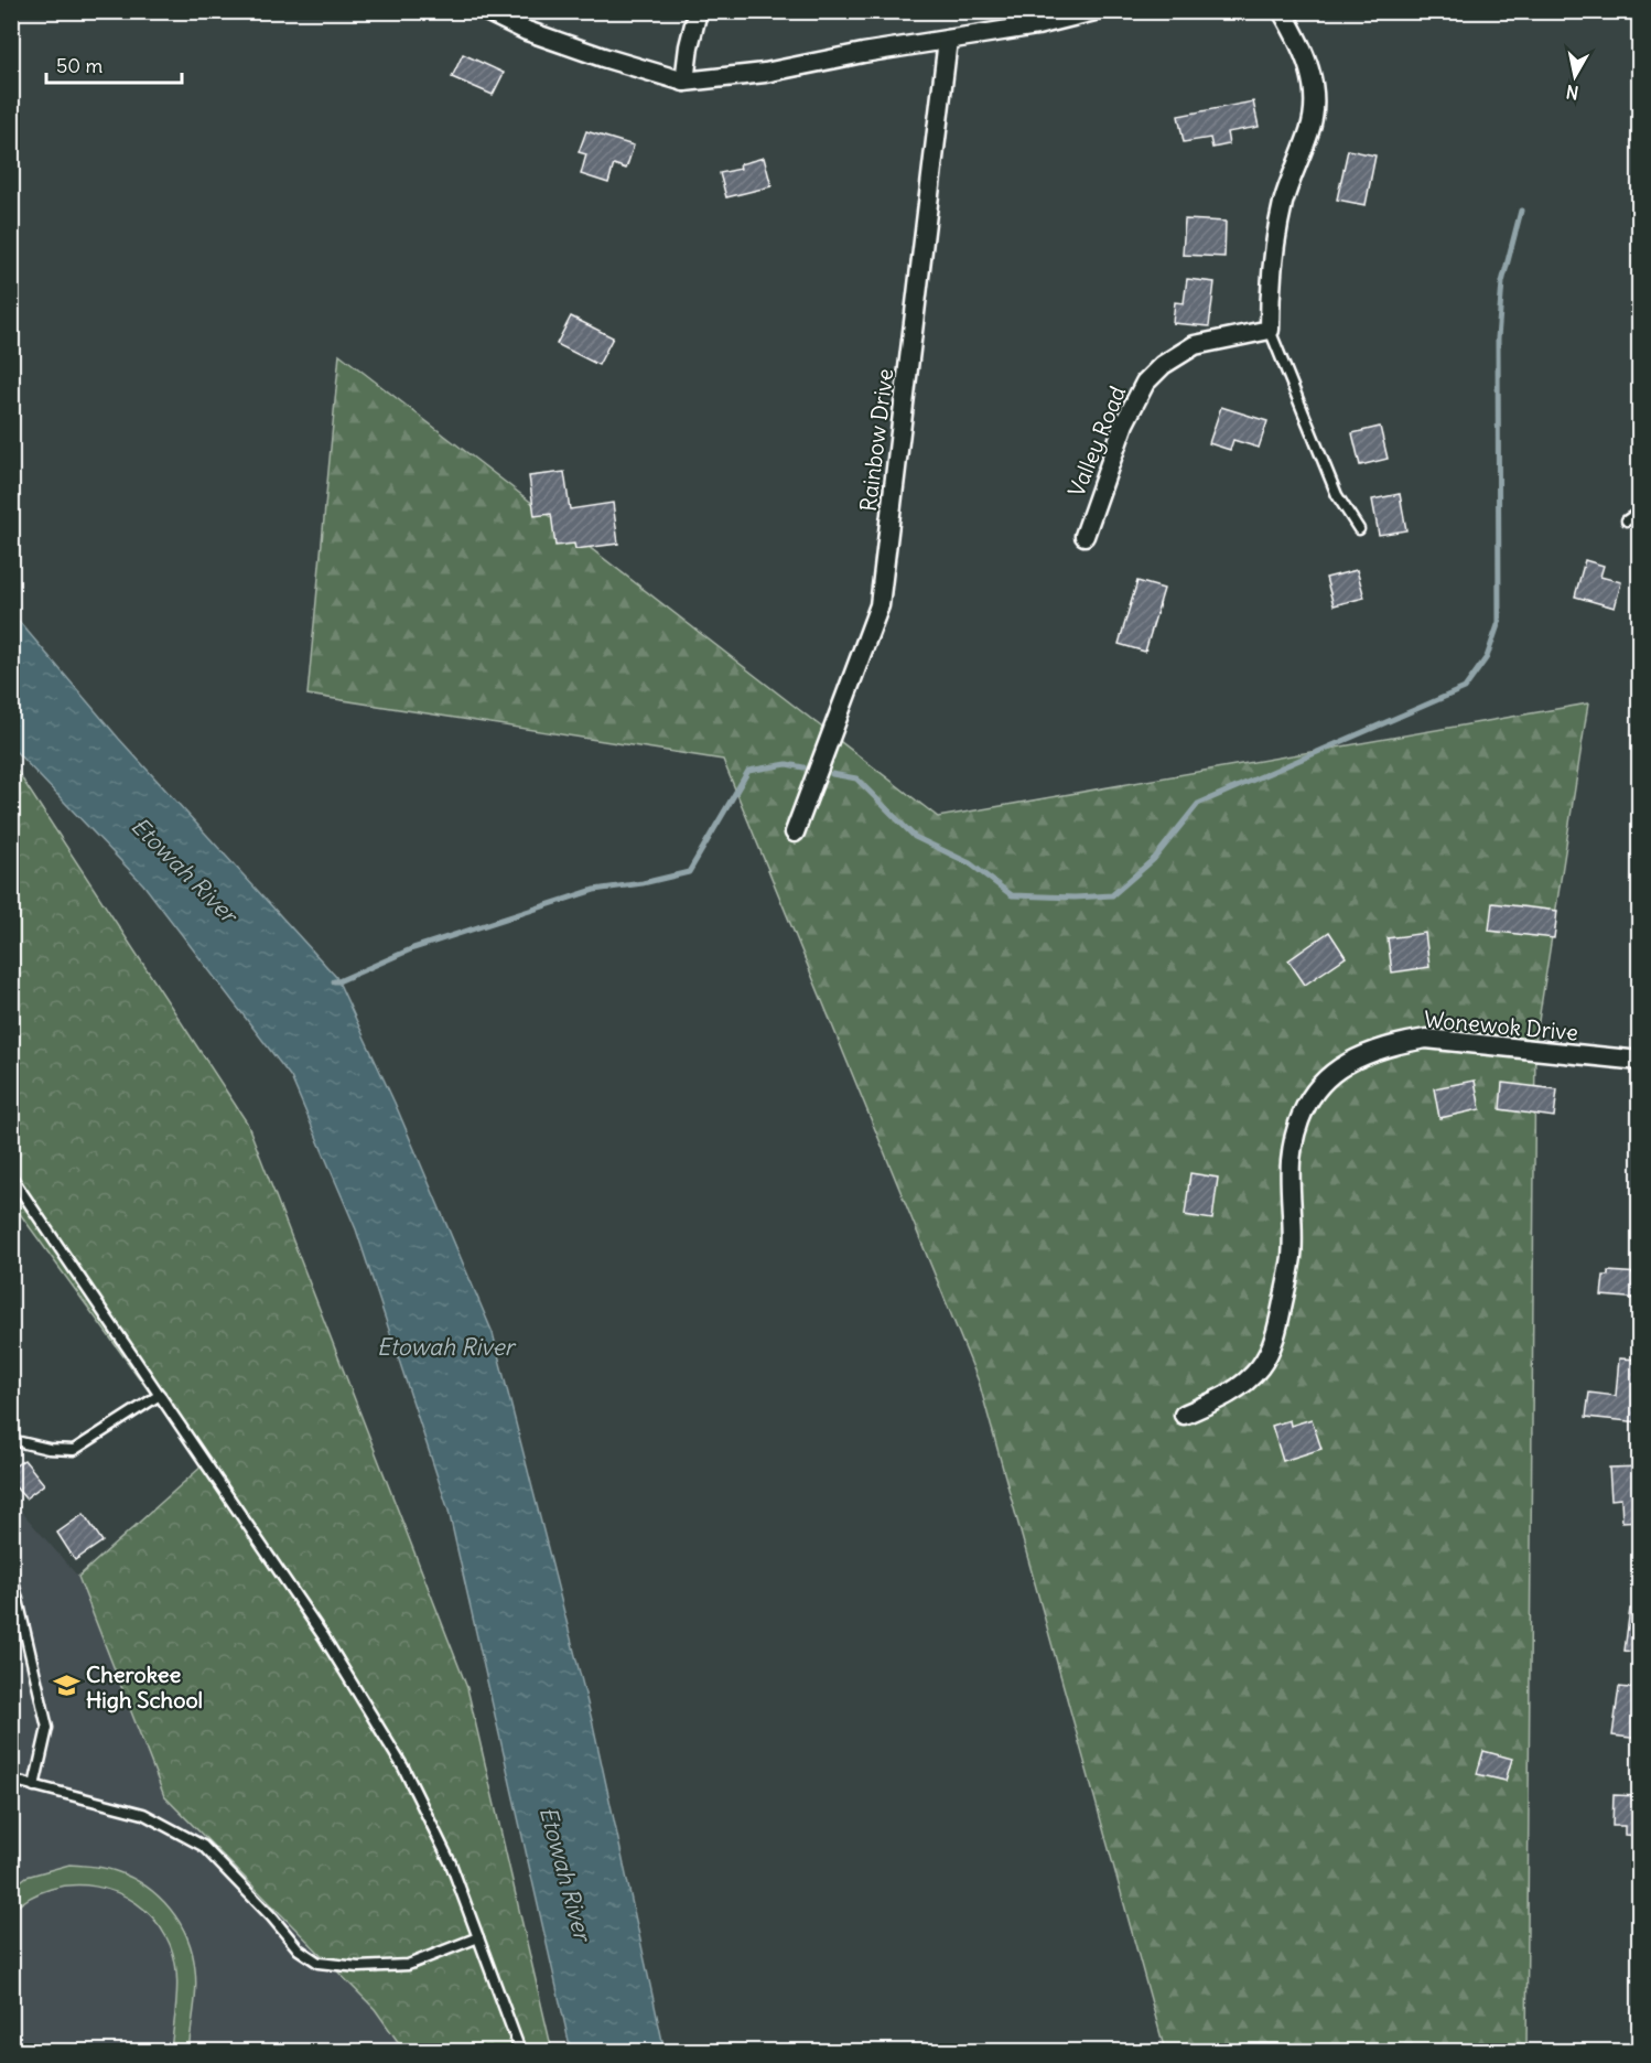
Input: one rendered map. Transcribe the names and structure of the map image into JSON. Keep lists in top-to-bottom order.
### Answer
{
  "streets": {
    "street": ["Rainbow Drive", "Valley Road", "Wonewok Drive"]
  },
  "water": ["Etowah River"],
  "places": {
    "school or university": ["Cherokee High School"]
  },
  "scale_bar": "50 m",
  "north": "bottom"
}
